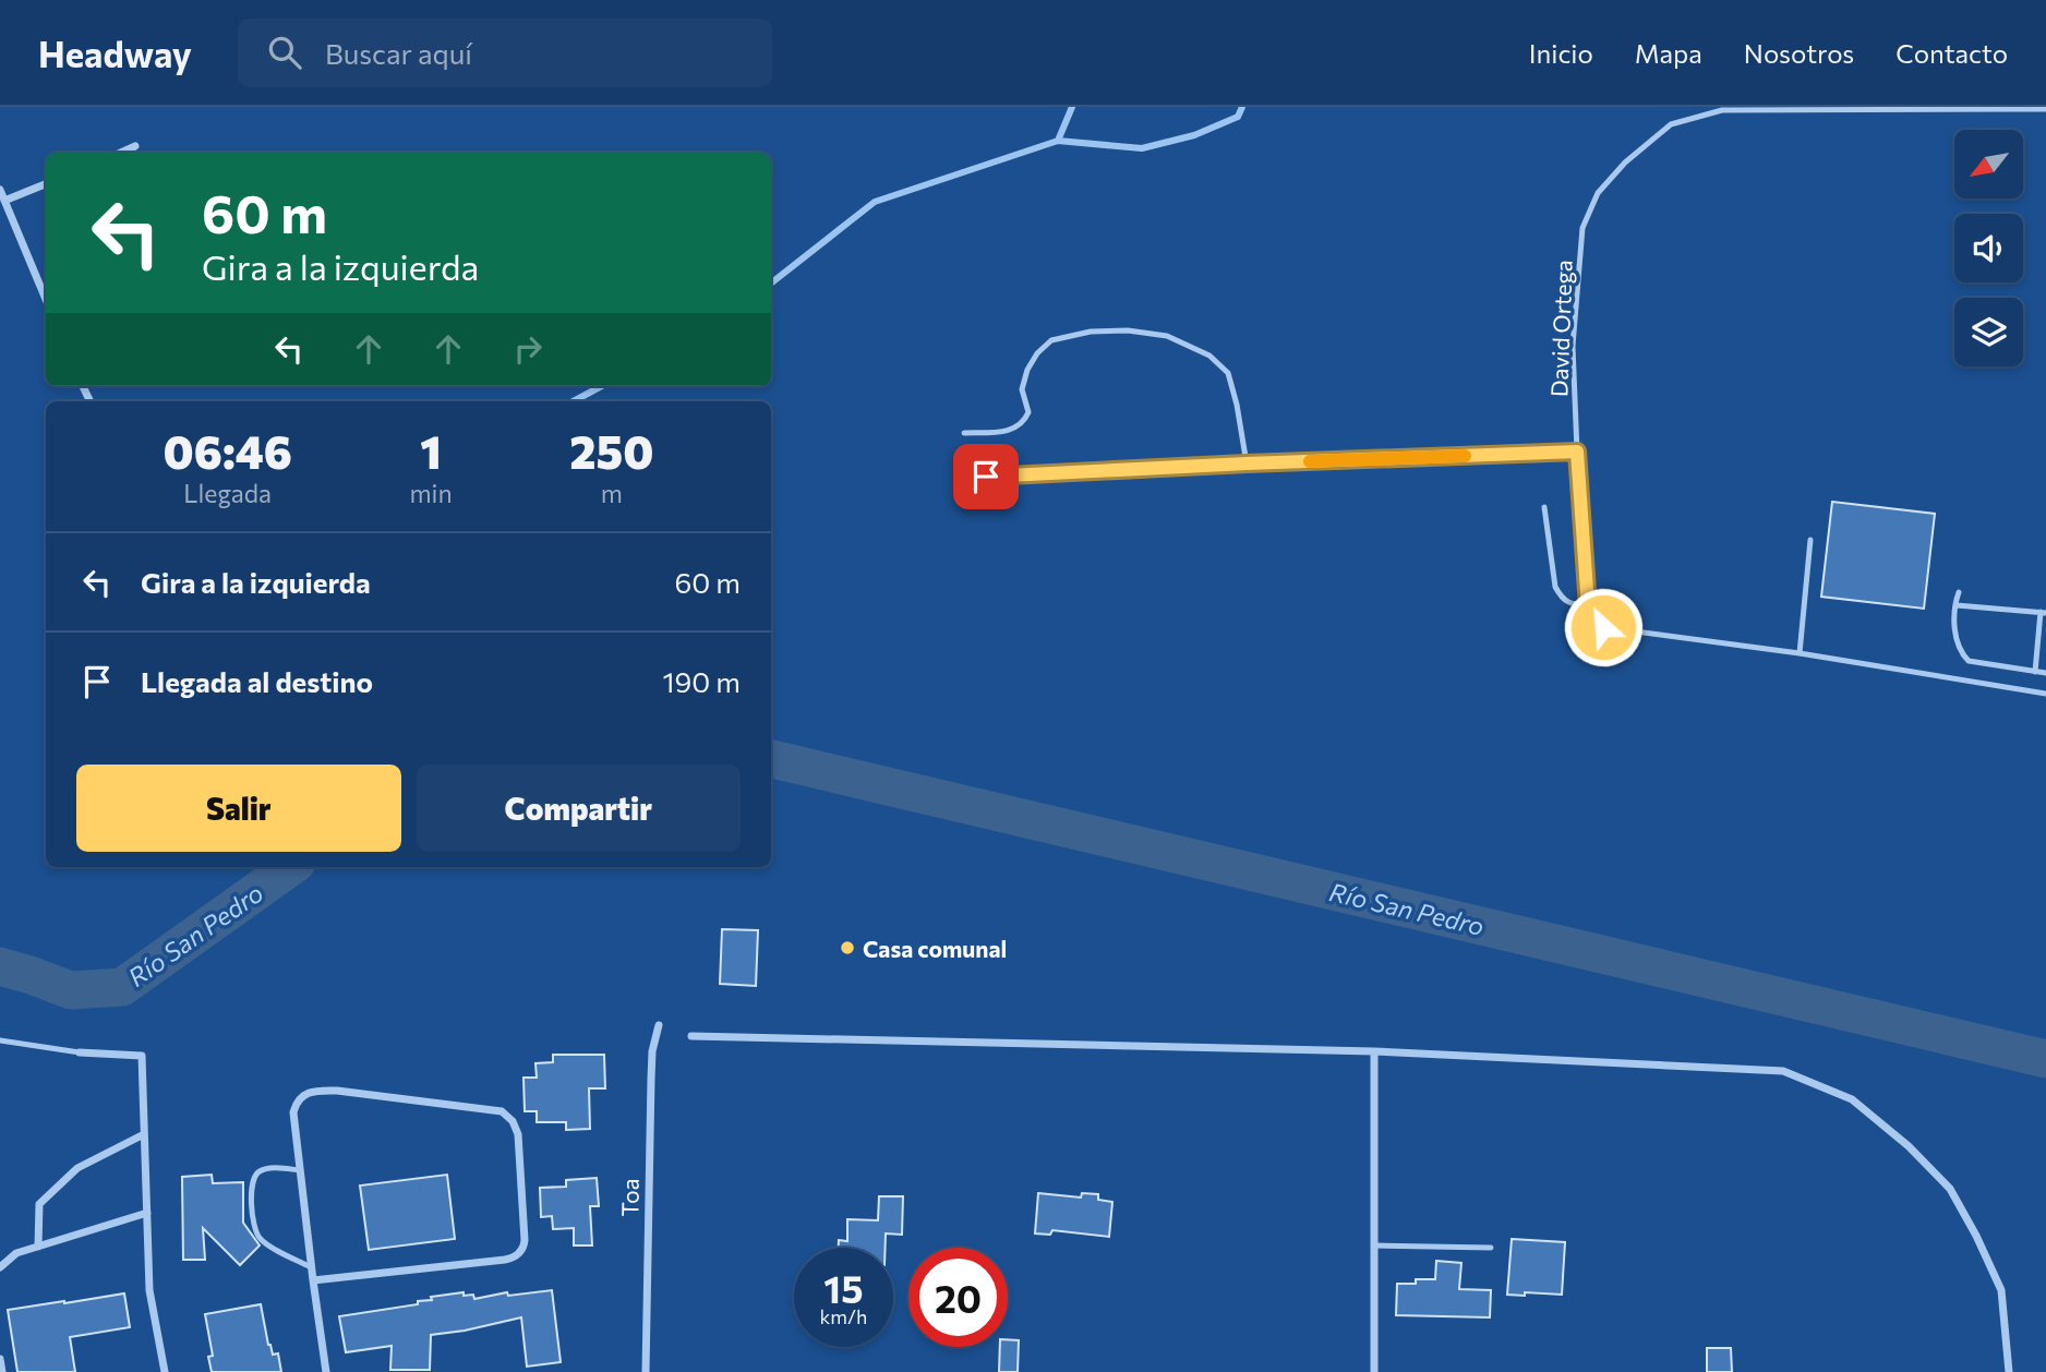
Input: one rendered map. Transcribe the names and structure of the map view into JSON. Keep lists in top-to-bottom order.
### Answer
{
  "streets": {
    "street": ["Toa"],
    "lane": ["David Ortega"]
  },
  "water": ["Río San Pedro"],
  "places": ["Casa comunal"],
  "north": "bottom left",
  "page": {
    "header": "Headway",
    "search": "Buscar aquí",
    "nav": [
      "Inicio",
      "Mapa",
      "Nosotros",
      "Contacto"
    ],
    "turn": ["60 m", "Gira a la izquierda"],
    "eta": [
      "06:46",
      "Llegada",
      "1",
      "min",
      "250",
      "m"
    ],
    "list": [
      {
        "name": "Gira a la izquierda",
        "value": "60 m"
      },
      {
        "name": "Llegada al destino",
        "value": "190 m"
      }
    ],
    "buttons": ["Salir", "Compartir"],
    "speed": "15 km/h",
    "limit": "20"
  }
}
